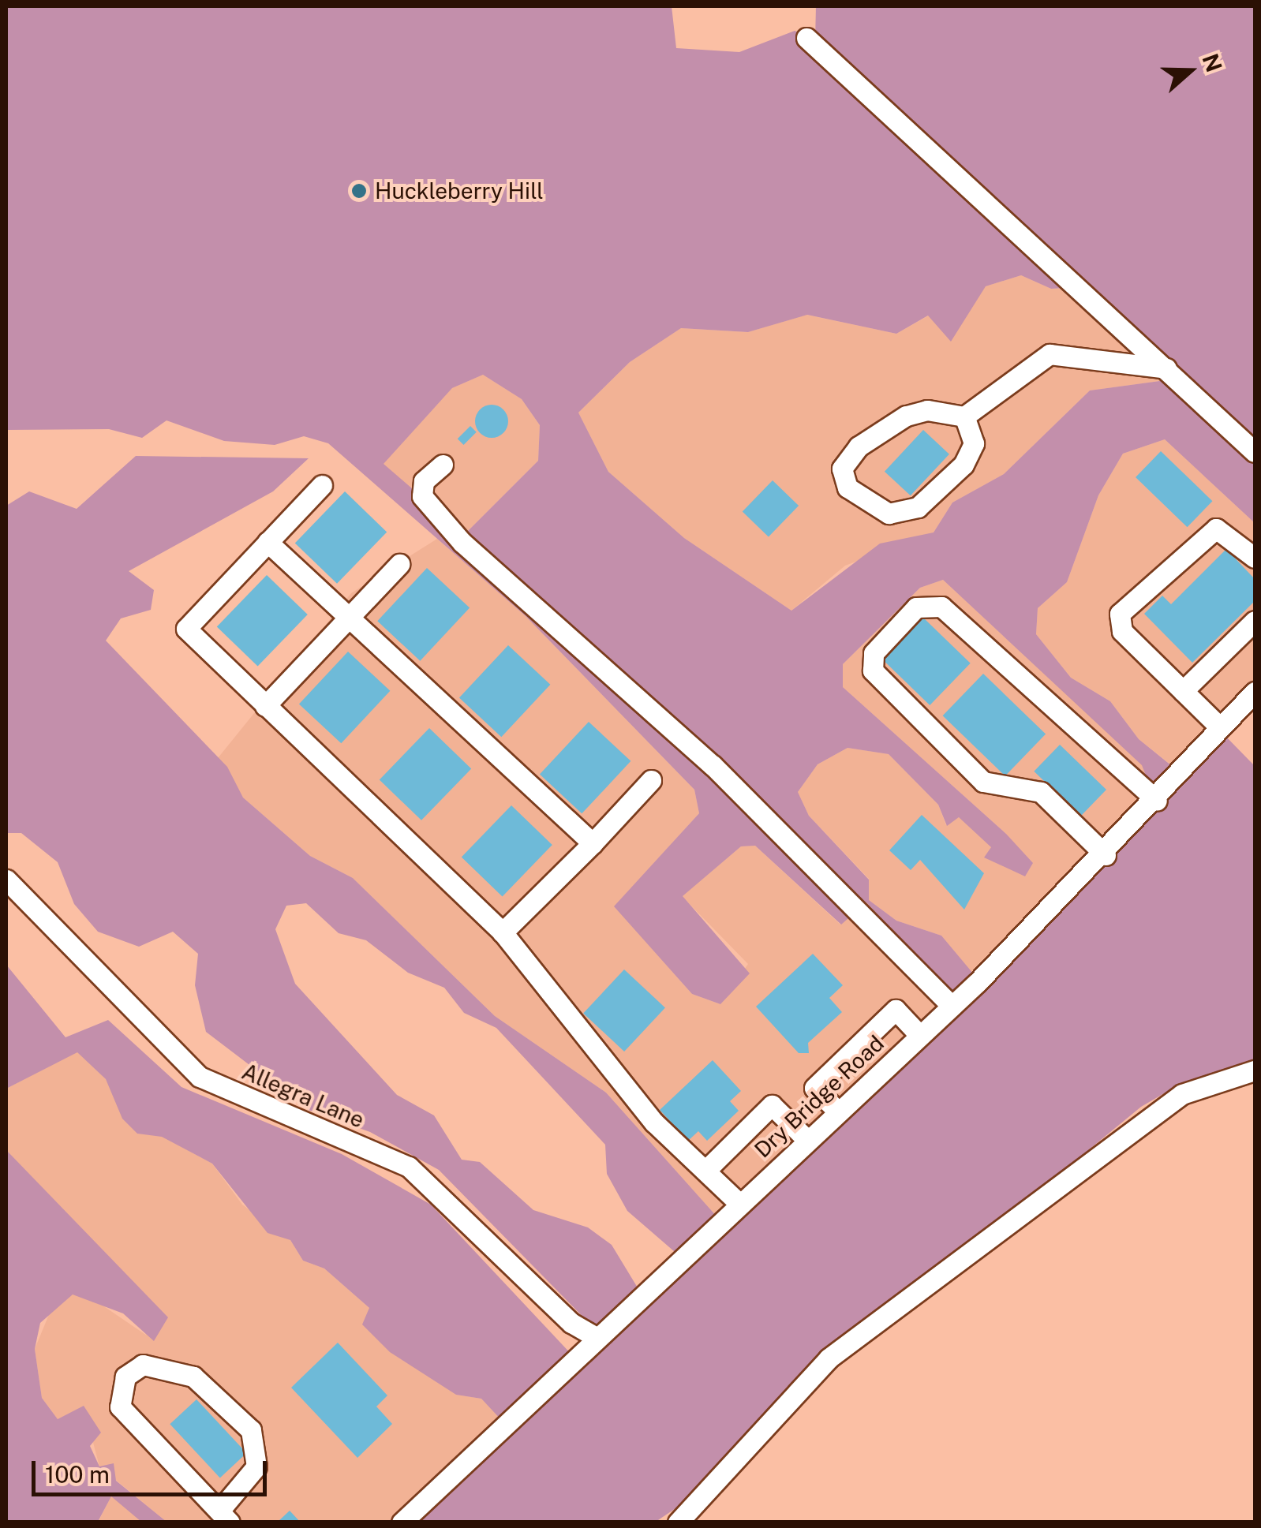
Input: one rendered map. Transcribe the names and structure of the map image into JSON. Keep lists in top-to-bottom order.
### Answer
{
  "streets": {
    "street": ["Allegra Lane", "Dry Bridge Road"]
  },
  "crossings": [
    ["Allegra Lane", "Dry Bridge Road"]
  ],
  "places": ["Huckleberry Hill"],
  "scale_bar": "100 m",
  "north": "right"
}
